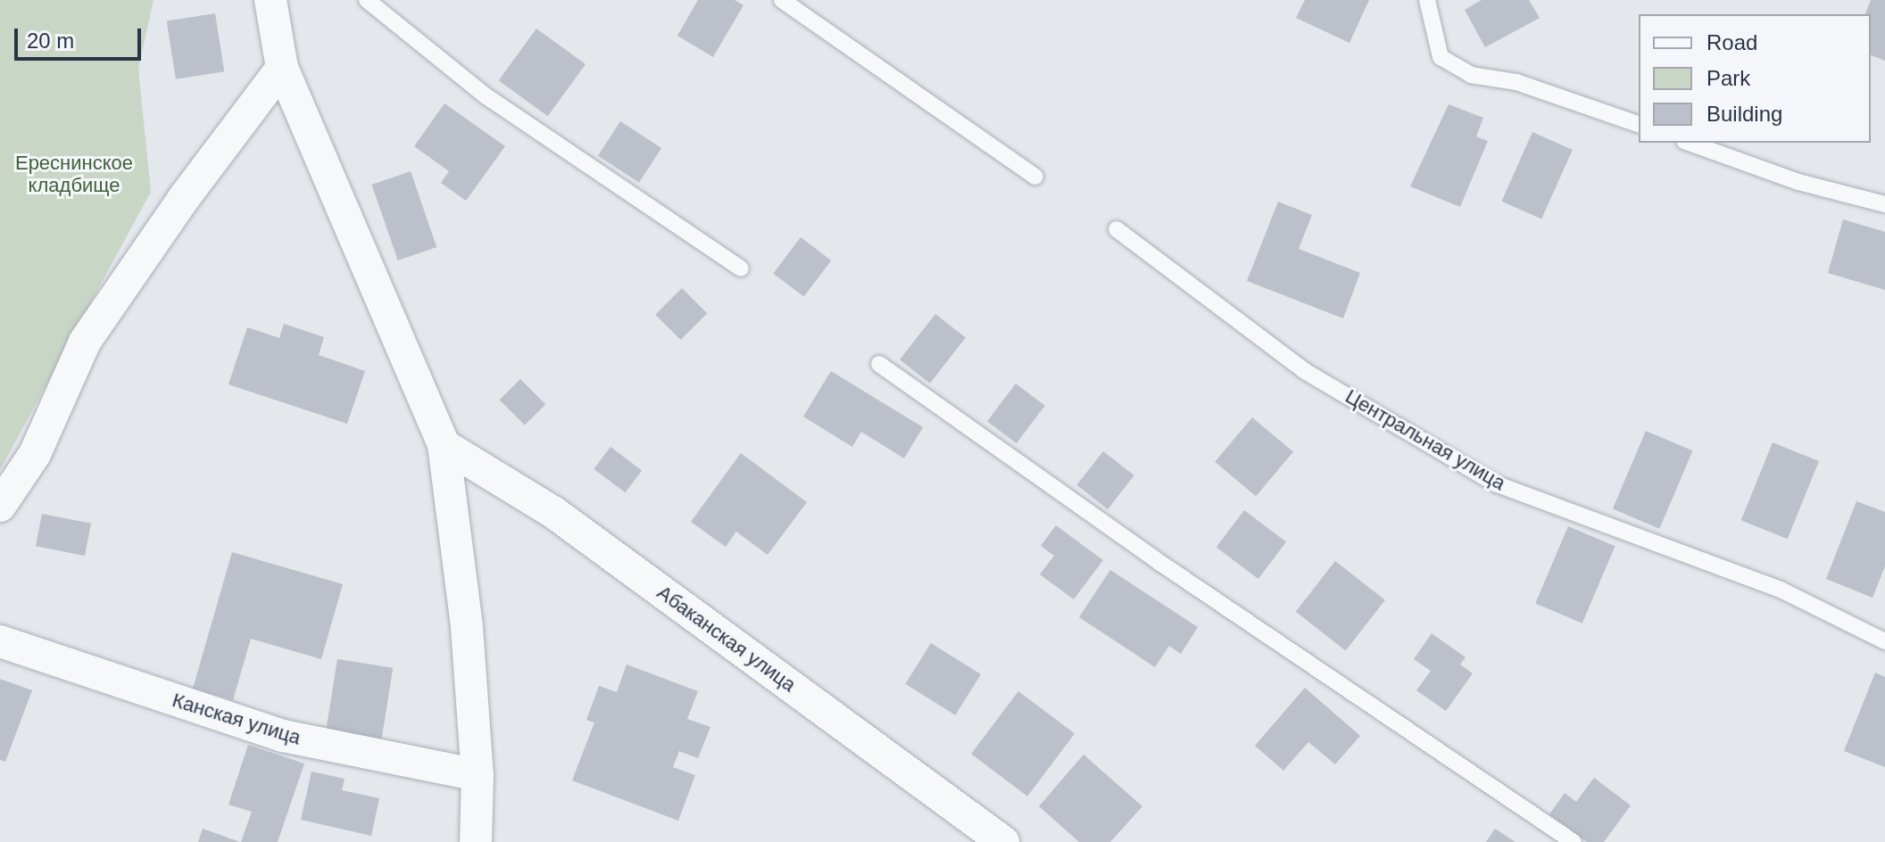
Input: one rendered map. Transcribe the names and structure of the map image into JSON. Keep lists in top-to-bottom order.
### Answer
{
  "streets": {
    "street": ["Абаканская улица", "Канская улица"],
    "lane": ["Центральная улица"]
  },
  "parks": ["Ереснинское кладбище"],
  "legend": ["Road", "Park", "Building"],
  "scale_bar": "20 m"
}
